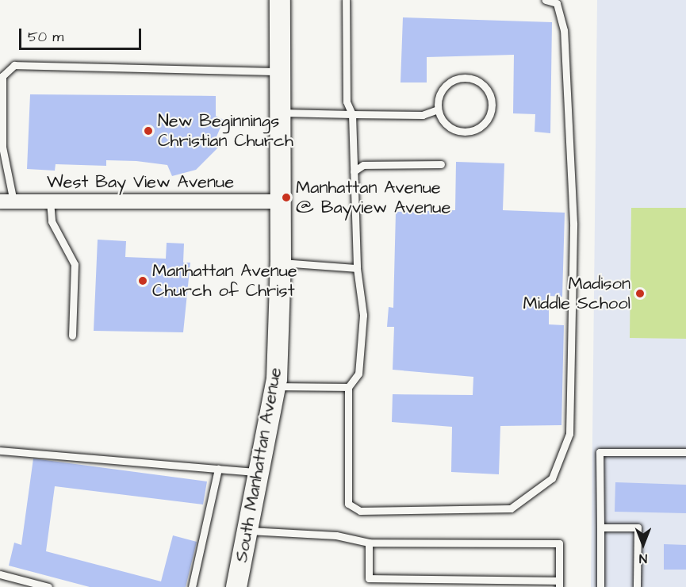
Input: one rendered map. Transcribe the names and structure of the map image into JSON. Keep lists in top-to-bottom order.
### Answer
{
  "streets": {
    "main road": ["South Manhattan Avenue"],
    "street": ["West Bay View Avenue"]
  },
  "crossings": [
    ["West Bay View Avenue", "South Manhattan Avenue"]
  ],
  "places": [
    "New Beginnings Christian Church",
    "Manhattan Avenue @ Bayview Avenue",
    "Manhattan Avenue Church of Christ",
    "Madison Middle School"
  ],
  "scale_bar": "50 m",
  "north": "bottom"
}
